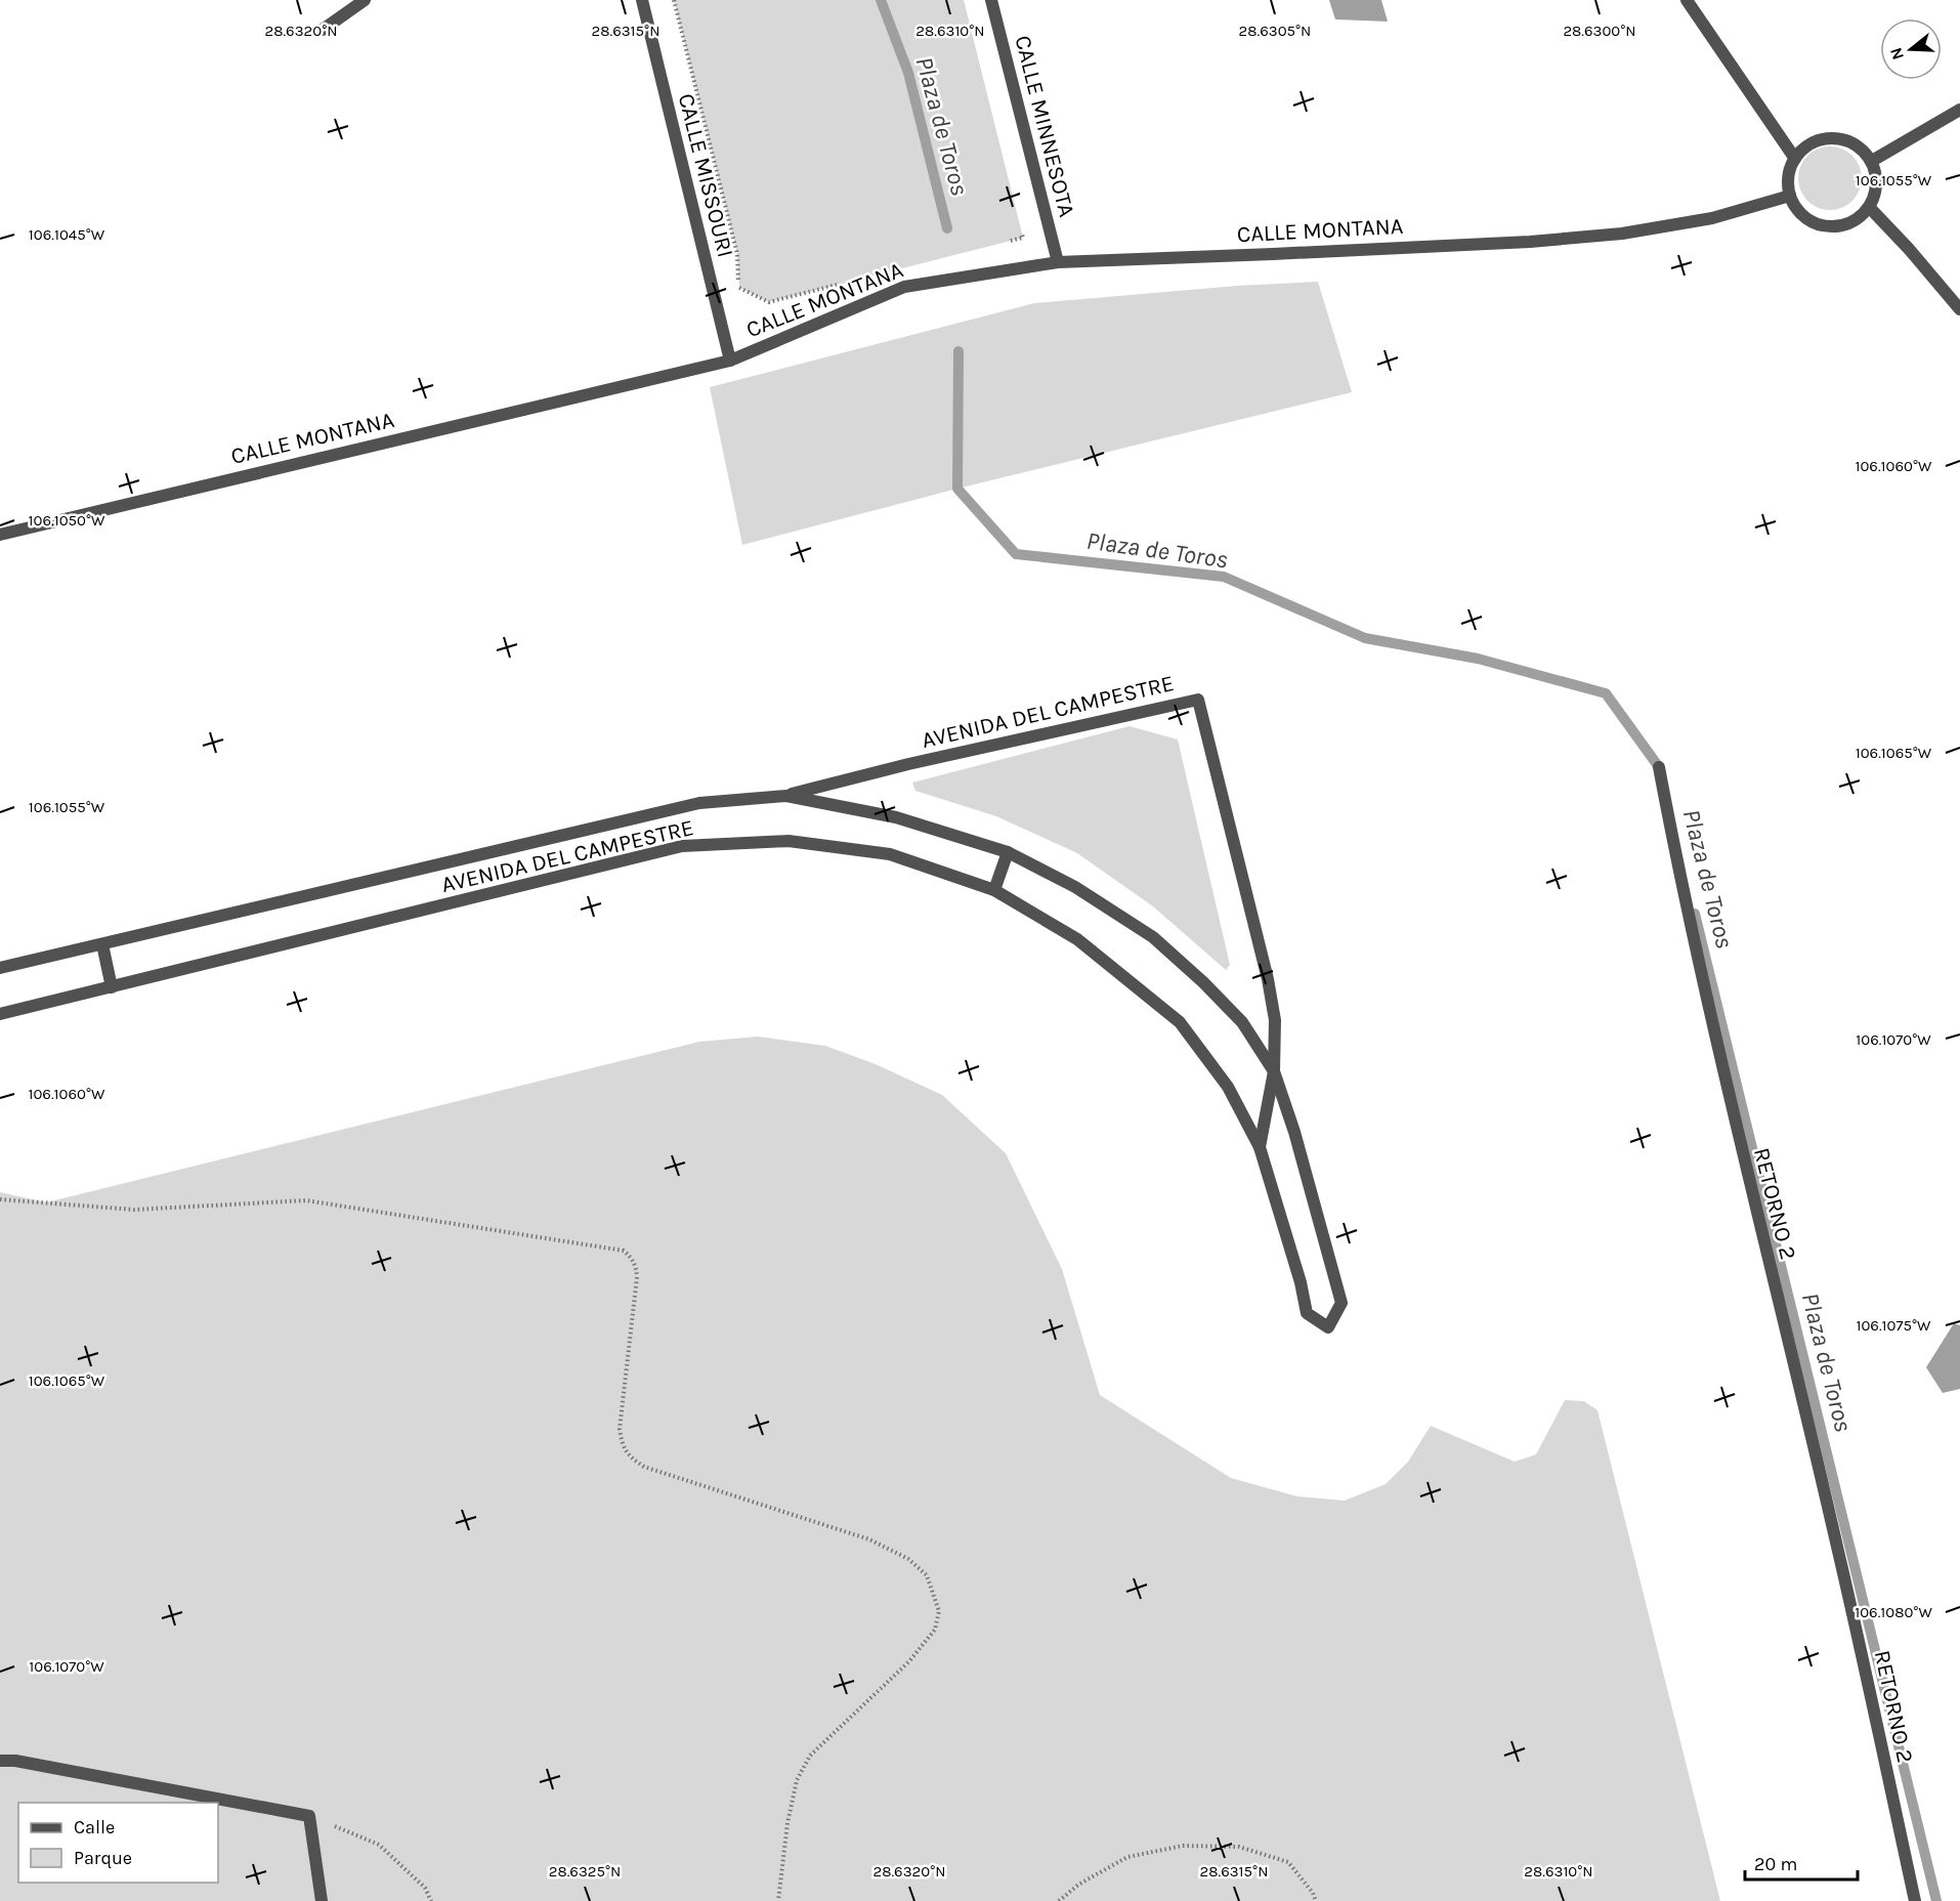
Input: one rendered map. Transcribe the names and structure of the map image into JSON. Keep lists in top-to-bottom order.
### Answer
{
  "streets": {
    "street": [
      "CALLE MINNESOTA",
      "CALLE MISSOURI",
      "CALLE MONTANA",
      "AVENIDA DEL CAMPESTRE",
      "RETORNO 2"
    ]
  },
  "crossings": [
    ["CALLE MINNESOTA", "CALLE MONTANA"],
    ["CALLE MISSOURI", "CALLE MONTANA"]
  ],
  "water": ["Plaza de Toros"],
  "legend": ["Calle", "Parque"],
  "scale_bar": "20 m",
  "north": "left",
  "coordinates": [
    "28.6320°N",
    "28.6315°N",
    "28.6310°N",
    "28.6305°N",
    "28.6300°N",
    "106.1055°W",
    "106.1045°W",
    "106.1060°W",
    "106.1050°W",
    "106.1065°W",
    "106.1070°W",
    "106.1075°W",
    "106.1080°W",
    "28.6325°N"
  ]
}
